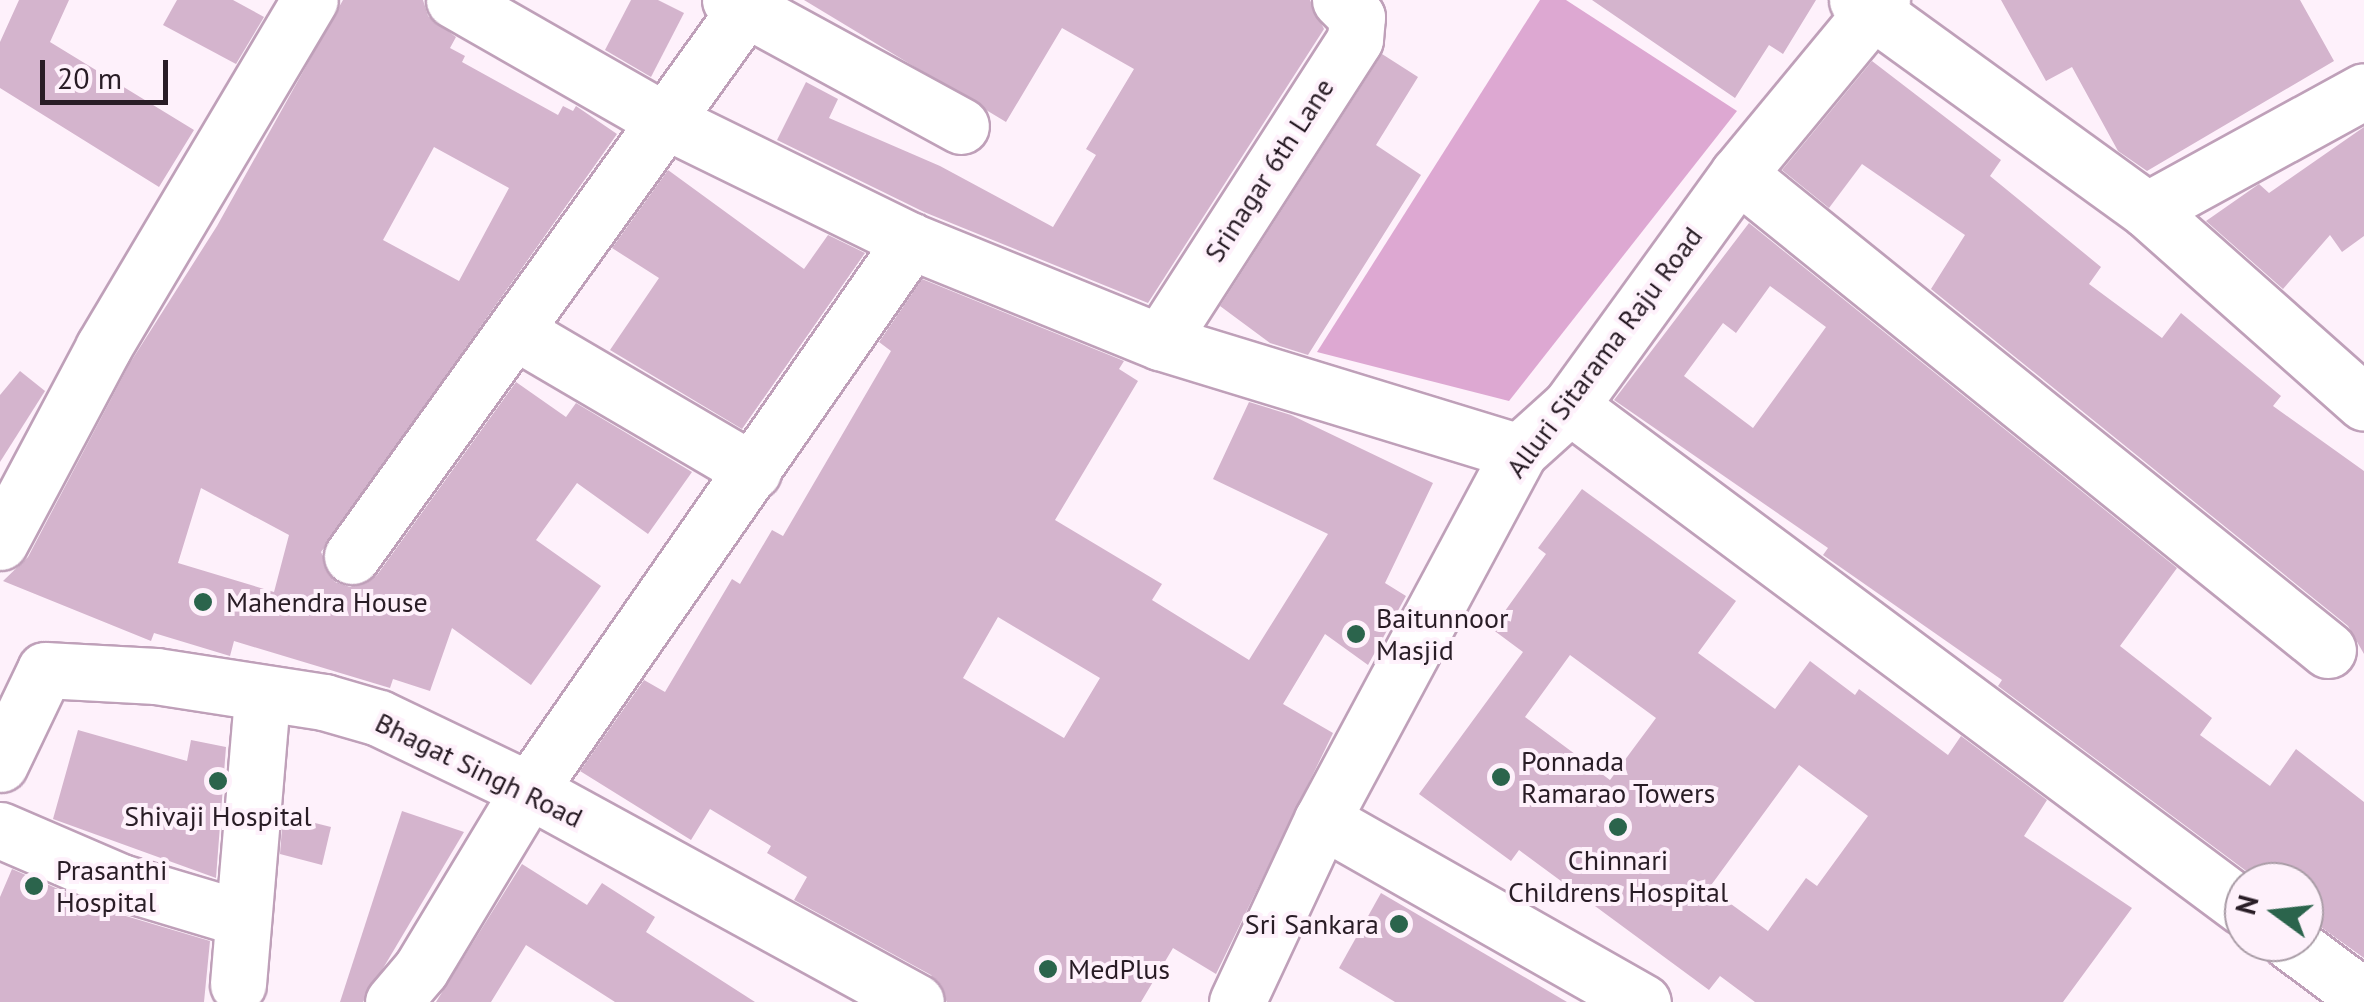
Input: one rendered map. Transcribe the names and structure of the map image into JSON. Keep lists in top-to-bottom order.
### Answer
{
  "streets": {
    "street": ["Srinagar 6th Lane", "Alluri Sitarama Raju Road", "Bhagat Singh Road"]
  },
  "places": [
    "Mahendra House",
    "Baitunnoor Masjid",
    "Ponnada Ramarao Towers",
    "Shivaji Hospital",
    "Chinnari Childrens Hospital",
    "Prasanthi Hospital",
    "Sri Sankara",
    "MedPlus"
  ],
  "scale_bar": "20 m",
  "north": "left"
}
